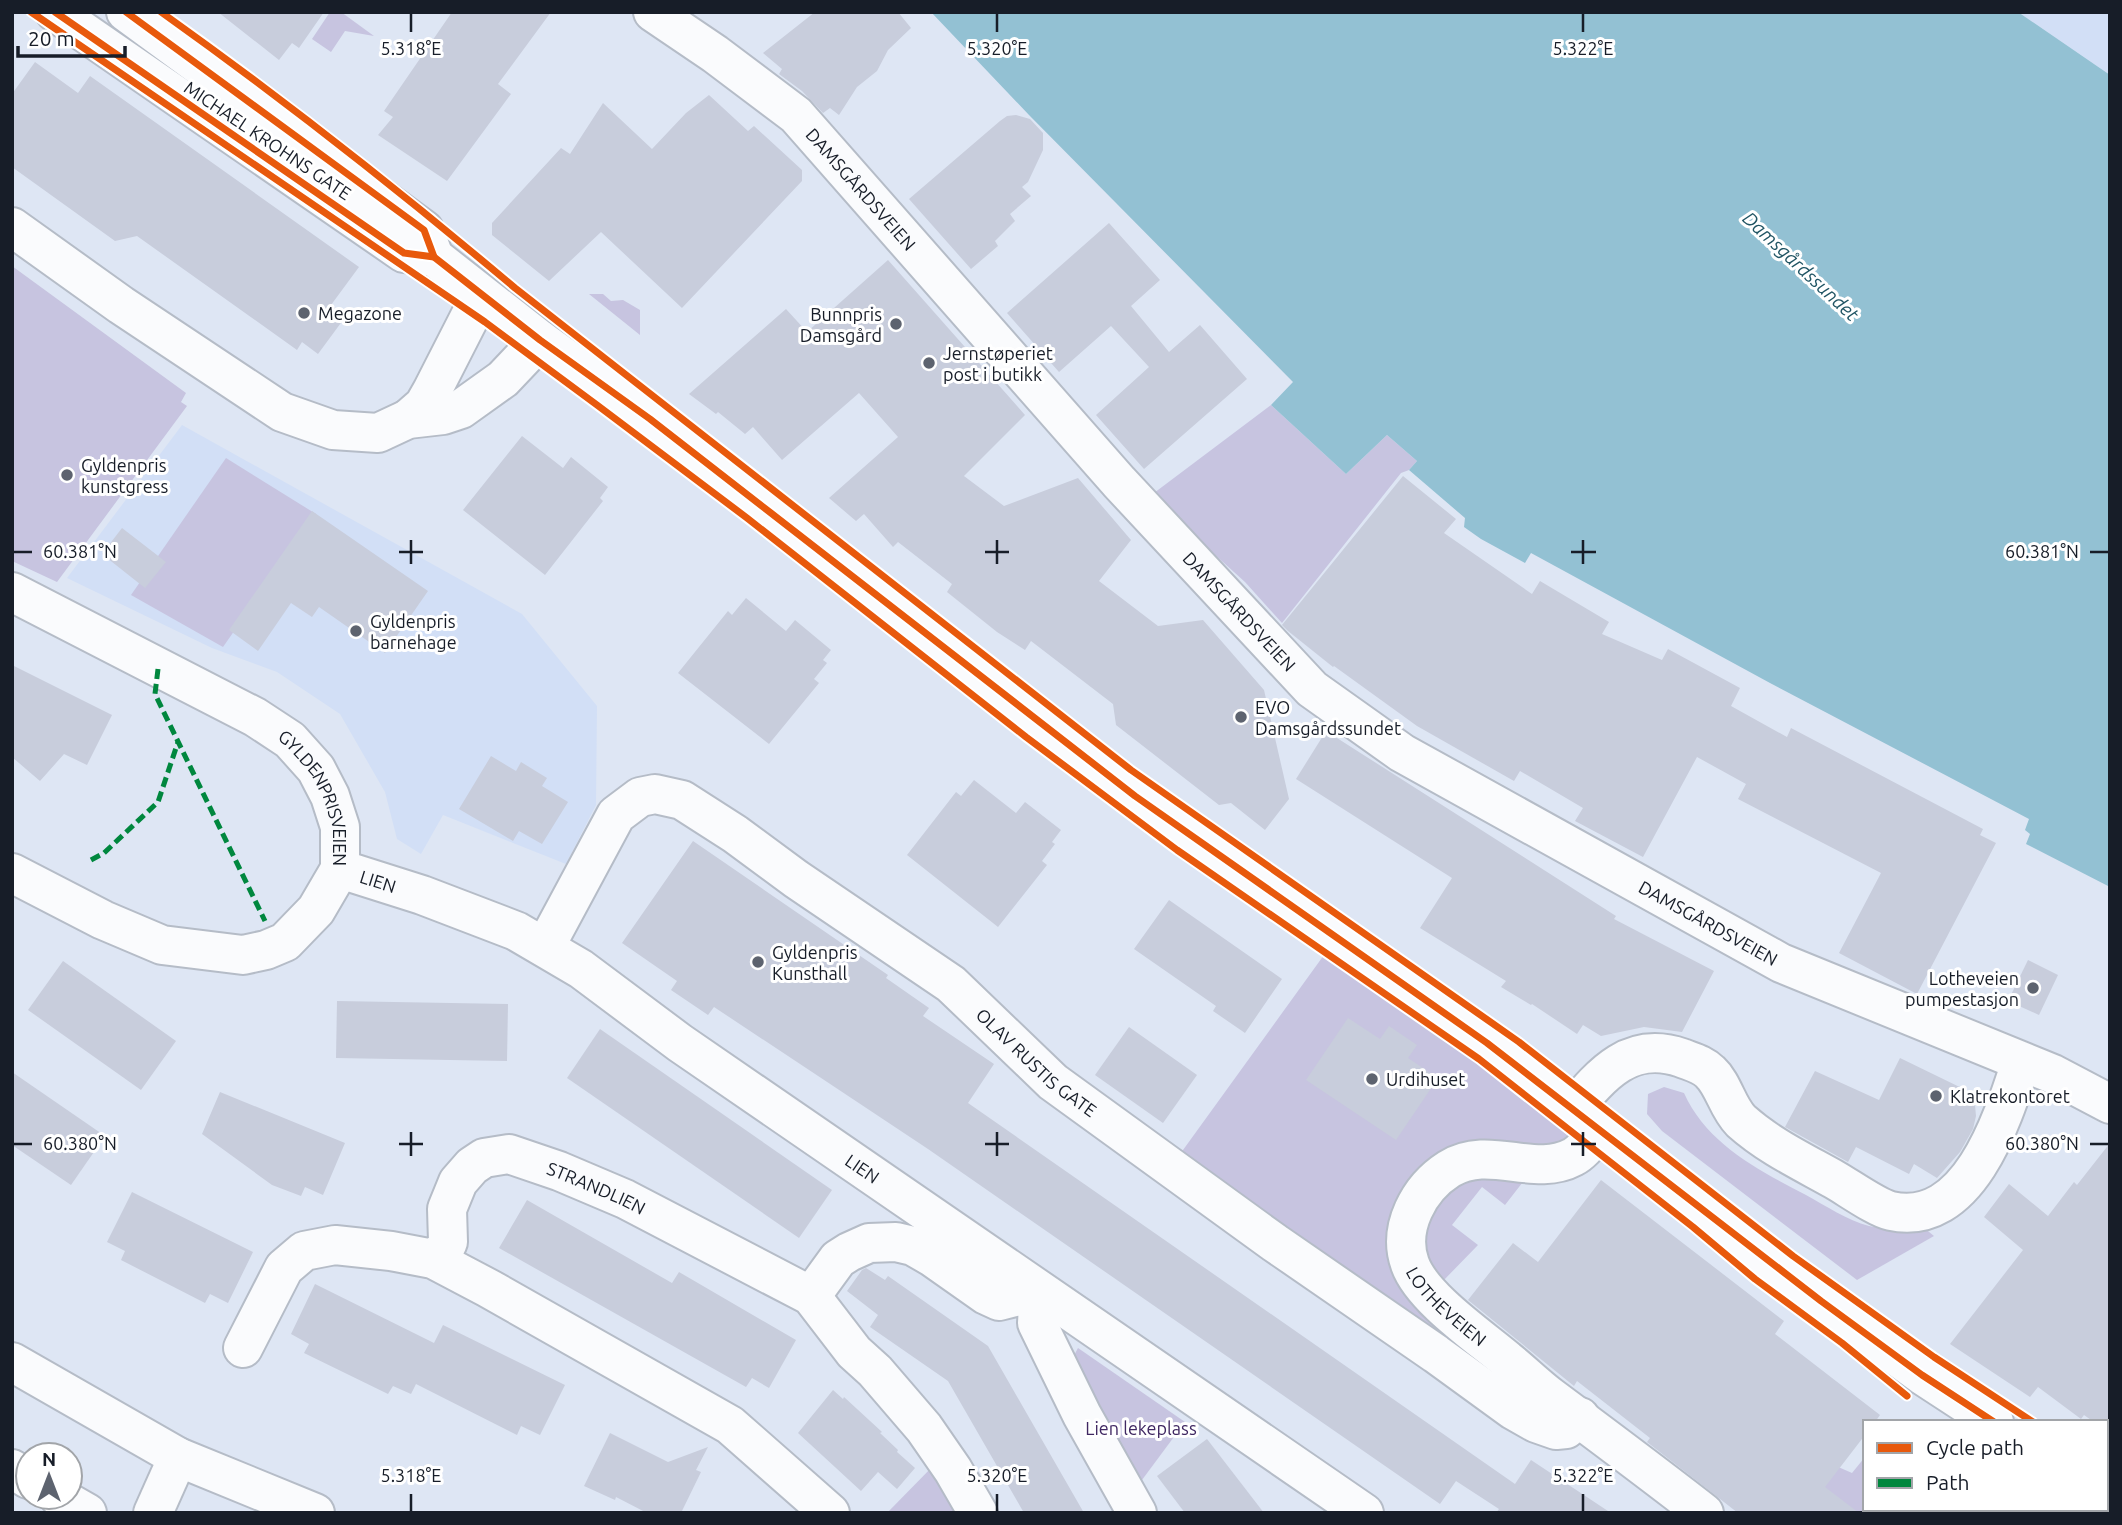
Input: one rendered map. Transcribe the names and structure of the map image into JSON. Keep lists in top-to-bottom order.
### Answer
{
  "streets": {
    "street": [
      "MICHAEL KROHNS GATE",
      "DAMSGÅRDSVEIEN",
      "GYLDENPRISVEIEN",
      "LIEN",
      "OLAV RUSTIS GATE",
      "STRANDLIEN",
      "LOTHEVEIEN"
    ]
  },
  "crossings": [
    ["MICHAEL KROHNS GATE", "LOTHEVEIEN"],
    ["DAMSGÅRDSVEIEN", "LOTHEVEIEN"],
    ["GYLDENPRISVEIEN", "LIEN"],
    ["LIEN", "OLAV RUSTIS GATE"],
    ["OLAV RUSTIS GATE", "LOTHEVEIEN"]
  ],
  "water": ["Damsgårdssundet"],
  "parks": ["Lien lekeplass"],
  "places": [
    "Megazone",
    "Bunnpris Damsgård",
    "Jernstøperiet post i butikk",
    "Gyldenpris kunstgress",
    "Gyldenpris barnehage",
    "EVO Damsgårdssundet",
    "Gyldenpris Kunsthall",
    "Lotheveien pumpestasjon",
    "Urdihuset",
    "Klatrekontoret"
  ],
  "legend": ["Cycle path", "Path"],
  "scale_bar": "20 m",
  "north": "top",
  "coordinates": [
    "5.318°E",
    "5.320°E",
    "5.322°E",
    "60.381°N",
    "60.380°N"
  ]
}
